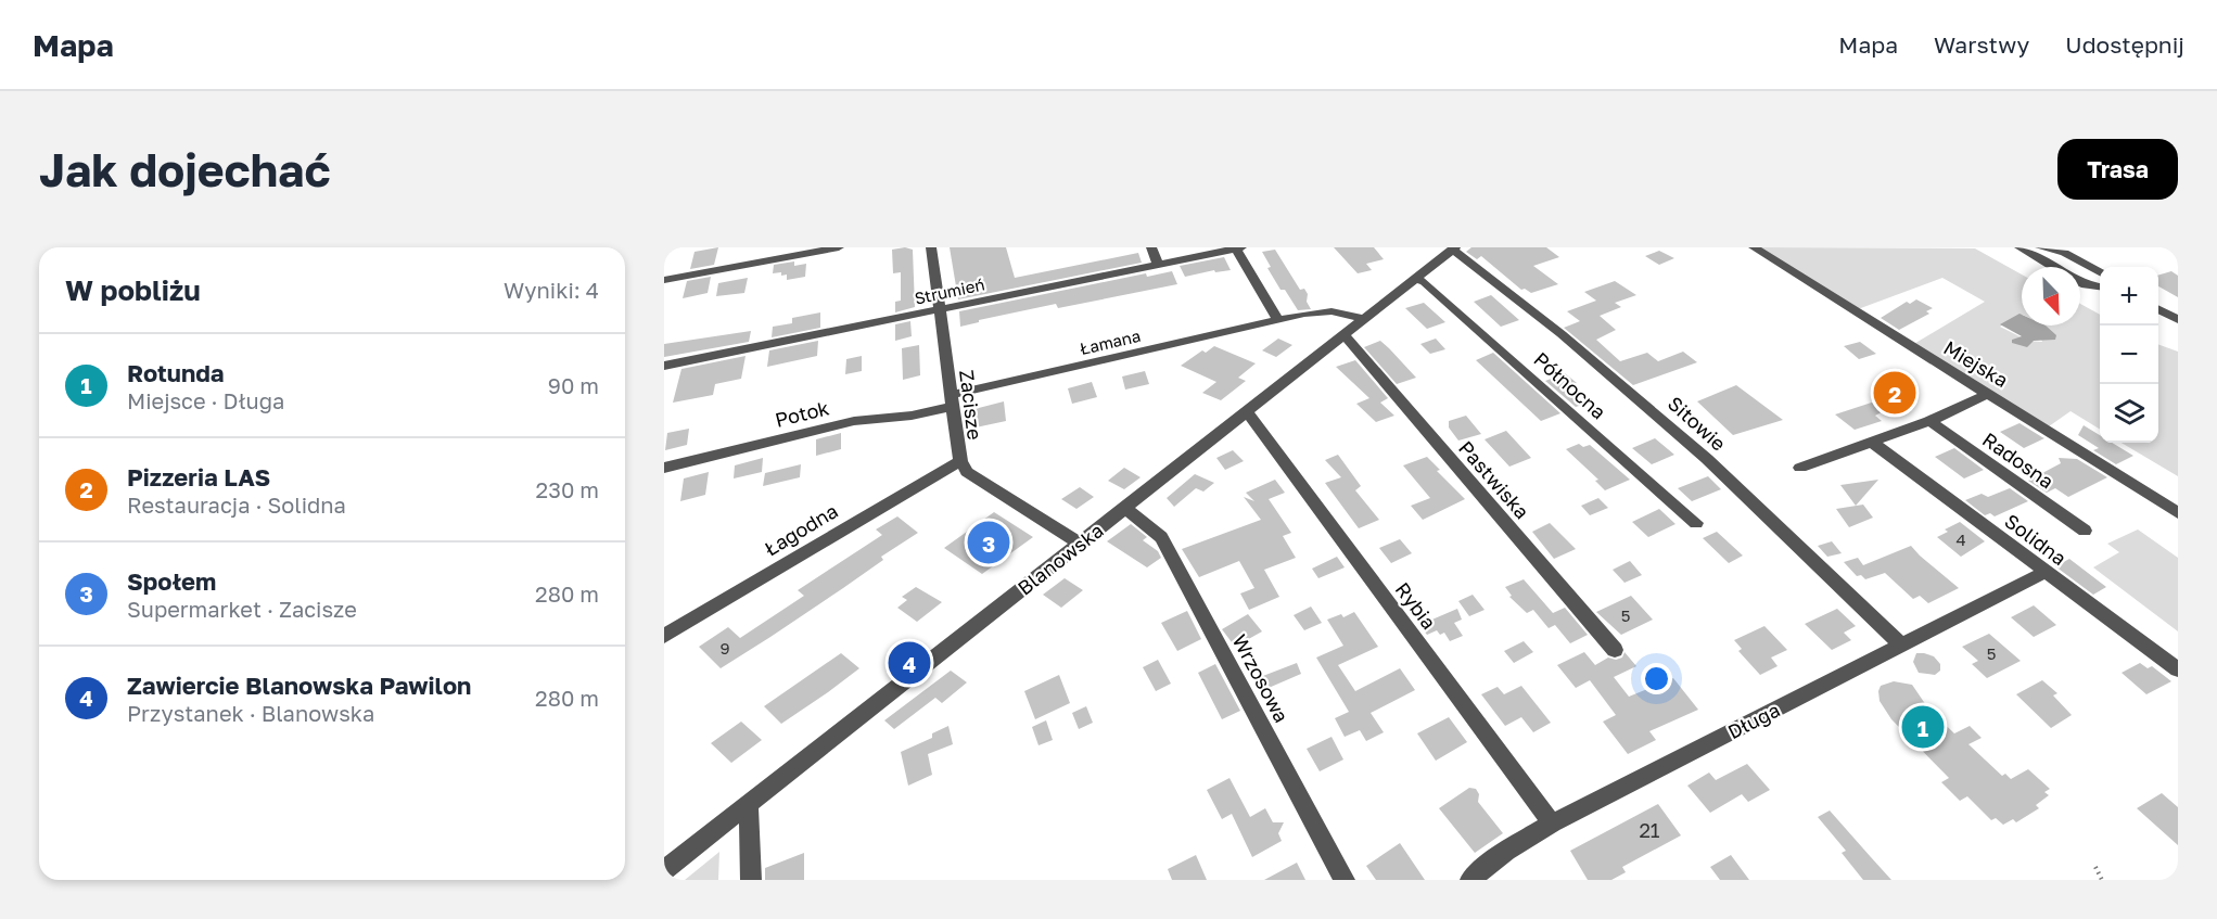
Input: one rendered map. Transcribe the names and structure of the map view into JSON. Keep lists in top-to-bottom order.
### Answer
{
  "streets": {
    "street": [
      "Strumień",
      "Łamana",
      "Miejska",
      "Północna",
      "Zacisze",
      "Potok",
      "Sitowie",
      "Radosna",
      "Pastwiska",
      "Łagodna",
      "Solidna",
      "Blanowska",
      "Rybia",
      "Wrzosowa",
      "Długa"
    ]
  },
  "crossings": [
    ["Strumień", "Zacisze"],
    ["Łamana", "Zacisze"],
    ["Łamana", "Potok"],
    ["Łamana", "Blanowska"],
    ["Północna", "Blanowska"],
    ["Zacisze", "Potok"],
    ["Zacisze", "Łagodna"],
    ["Zacisze", "Blanowska"],
    ["Sitowie", "Blanowska"],
    ["Sitowie", "Długa"],
    ["Pastwiska", "Blanowska"],
    ["Solidna", "Długa"],
    ["Blanowska", "Rybia"],
    ["Blanowska", "Wrzosowa"],
    ["Rybia", "Długa"]
  ],
  "house_numbers": [
    "4",
    "5",
    "9",
    "5",
    "21"
  ],
  "north": "bottom right",
  "page": {
    "header": "Mapa",
    "nav": ["Mapa", "Warstwy", "Udostępnij"],
    "buttons": "Trasa",
    "title": "Jak dojechać",
    "heading": ["W pobliżu", "Wyniki: 4"],
    "map_buttons": ["+", "−"],
    "list": [
      {
        "mark": "1",
        "name": "Rotunda",
        "note": "Miejsce · Długa",
        "value": "90 m"
      },
      {
        "mark": "2",
        "name": "Pizzeria LAS",
        "note": "Restauracja · Solidna",
        "value": "230 m"
      },
      {
        "mark": "3",
        "name": "Społem",
        "note": "Supermarket · Zacisze",
        "value": "280 m"
      },
      {
        "mark": "4",
        "name": "Zawiercie Blanowska Pawilon",
        "note": "Przystanek · Blanowska",
        "value": "280 m"
      }
    ],
    "pins": [
      "2",
      "3",
      "4",
      "1"
    ]
  }
}
